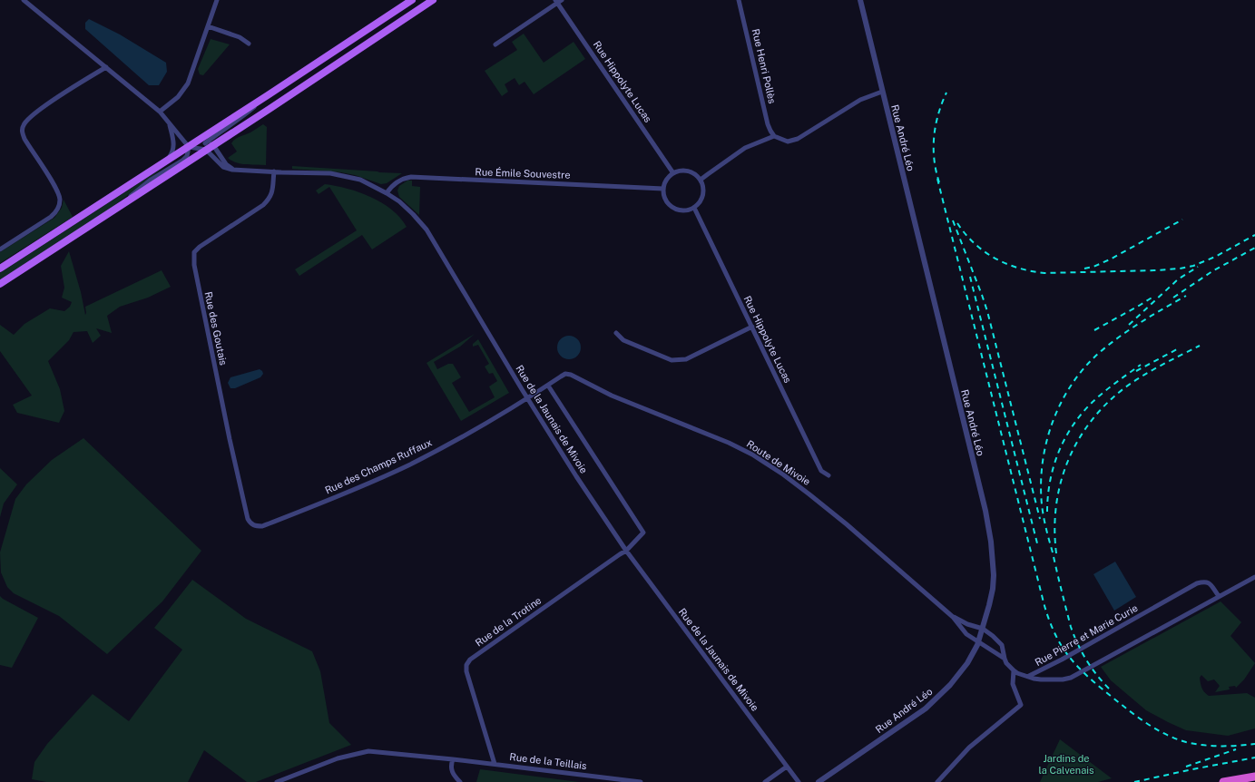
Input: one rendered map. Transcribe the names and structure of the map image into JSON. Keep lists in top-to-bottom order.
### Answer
{
  "streets": {
    "street": [
      "Rue Henri Pollès",
      "Rue Hippolyte Lucas",
      "Rue André Léo",
      "Rue Émile Souvestre",
      "Rue des Goutais",
      "Rue de la Jaunais de Mivoie",
      "Route de Mivoie",
      "Rue des Champs Ruffaux",
      "Rue de la Trotine",
      "Rue Pierre et Marie Curie",
      "Rue de la Teillais"
    ]
  },
  "crossings": [
    ["Rue Hippolyte Lucas", "Rue Émile Souvestre"],
    ["Rue André Léo", "Route de Mivoie"],
    ["Rue Émile Souvestre", "Rue de la Jaunais de Mivoie"],
    ["Rue des Goutais", "Rue de la Jaunais de Mivoie"],
    ["Rue des Goutais", "Rue des Champs Ruffaux"],
    ["Rue de la Jaunais de Mivoie", "Route de Mivoie"],
    ["Rue de la Jaunais de Mivoie", "Rue des Champs Ruffaux"],
    ["Rue de la Jaunais de Mivoie", "Rue de la Trotine"],
    ["Route de Mivoie", "Rue des Champs Ruffaux"],
    ["Route de Mivoie", "Rue de la Trotine"],
    ["Rue de la Trotine", "Rue de la Teillais"]
  ],
  "parks": ["Jardins de la Calvenais"]
}
